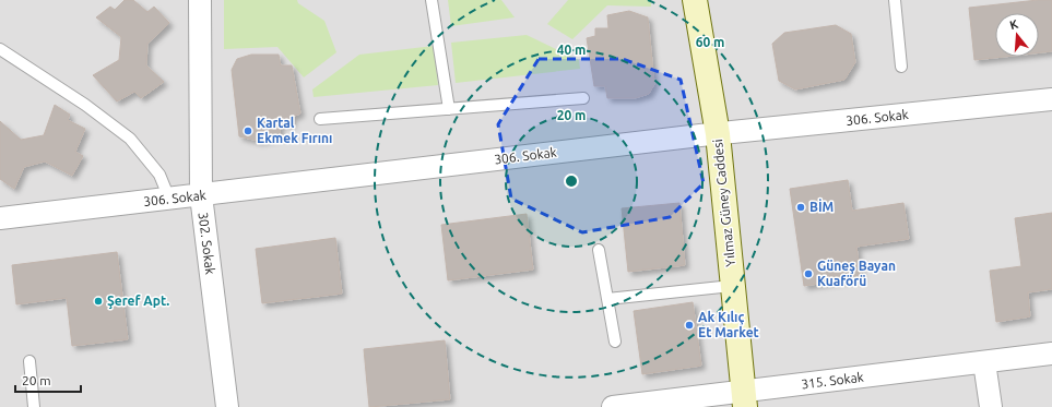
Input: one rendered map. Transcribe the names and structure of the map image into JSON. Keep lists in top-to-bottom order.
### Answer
{
  "streets": {
    "street": [
      "306. Sokak",
      "Yılmaz Güney Caddesi",
      "302. Sokak",
      "315. Sokak"
    ]
  },
  "crossings": [
    ["306. Sokak", "Yılmaz Güney Caddesi"],
    ["306. Sokak", "302. Sokak"],
    ["Yılmaz Güney Caddesi", "315. Sokak"]
  ],
  "places": [
    "Kartal Ekmek Fırını",
    "BİM",
    "Güneş Bayan Kuaförü",
    "Şeref Apt.",
    "Ak Kılıç Et Market"
  ],
  "scale_bar": "20 m",
  "north": "top",
  "rings": ["60 m", "40 m", "20 m"]
}
